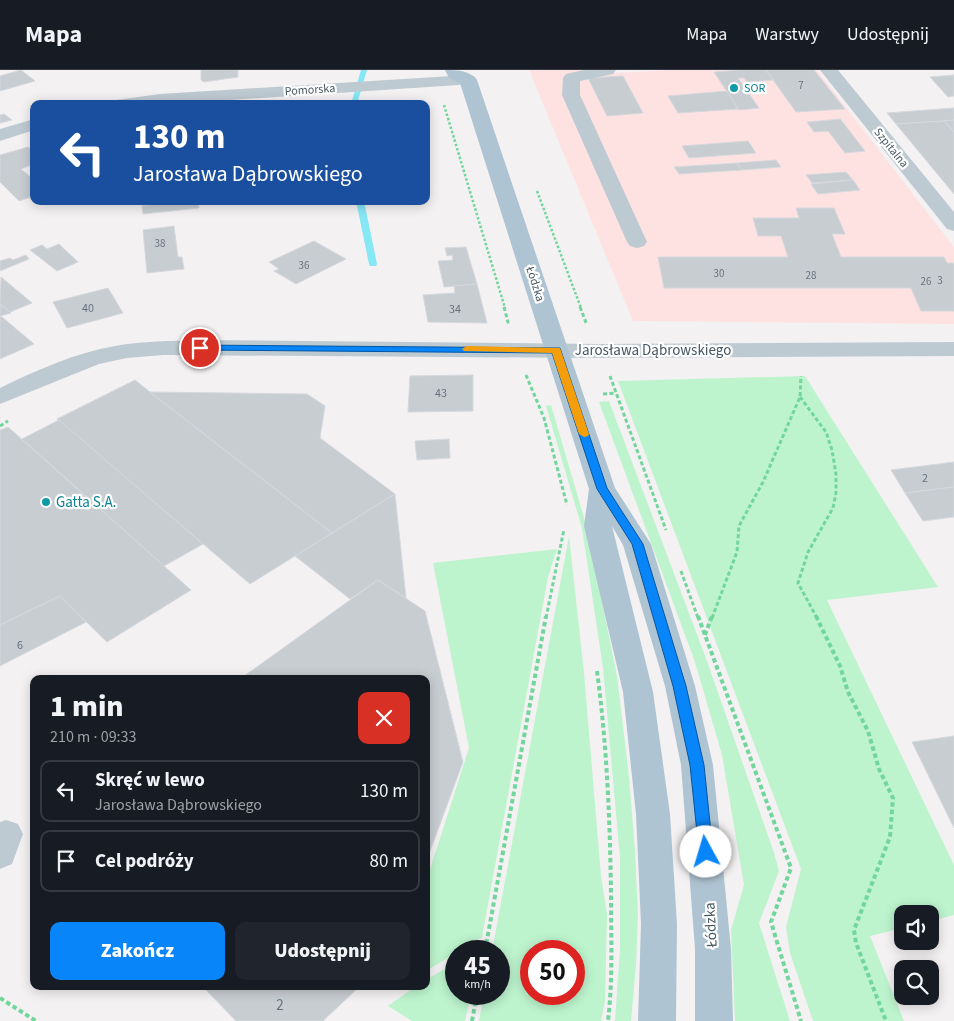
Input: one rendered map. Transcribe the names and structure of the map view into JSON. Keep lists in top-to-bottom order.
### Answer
{
  "streets": {
    "main road": ["Łódzka"],
    "street": ["Pomorska", "Szpitalna", "Jarosława Dąbrowskiego"]
  },
  "crossings": [
    ["Pomorska", "Łódzka"],
    ["Łódzka", "Jarosława Dąbrowskiego"]
  ],
  "places": ["SOR", "Gatta S.A."],
  "house_numbers": [
    "7",
    "38",
    "36",
    "30",
    "28",
    "3",
    "26",
    "40",
    "34",
    "43",
    "2",
    "6",
    "2"
  ],
  "page": {
    "header": "Mapa",
    "nav": ["Mapa", "Warstwy", "Udostępnij"],
    "turn": ["130 m", "Jarosława Dąbrowskiego"],
    "heading": ["1 min", "210 m · 09:33"],
    "list": [
      {
        "name": "Skręć w lewo",
        "note": "Jarosława Dąbrowskiego",
        "value": "130 m"
      },
      {
        "name": "Cel podróży",
        "value": "80 m"
      }
    ],
    "buttons": ["Zakończ", "Udostępnij"],
    "speed": "45 km/h",
    "limit": "50"
  }
}
